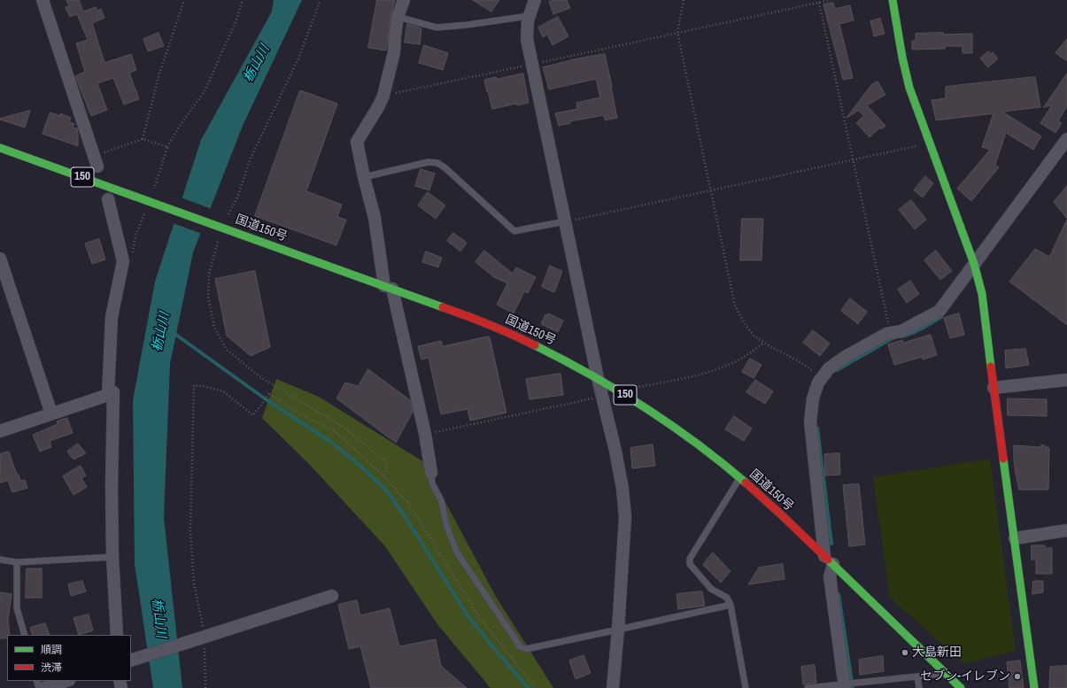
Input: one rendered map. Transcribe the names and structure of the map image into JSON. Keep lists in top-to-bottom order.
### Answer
{
  "streets": {
    "main road": ["150", "国道150号"]
  },
  "water": ["栃山川"],
  "places": ["大島新田", "セブン-イレブン"],
  "legend": ["順調", "渋滞"]
}
